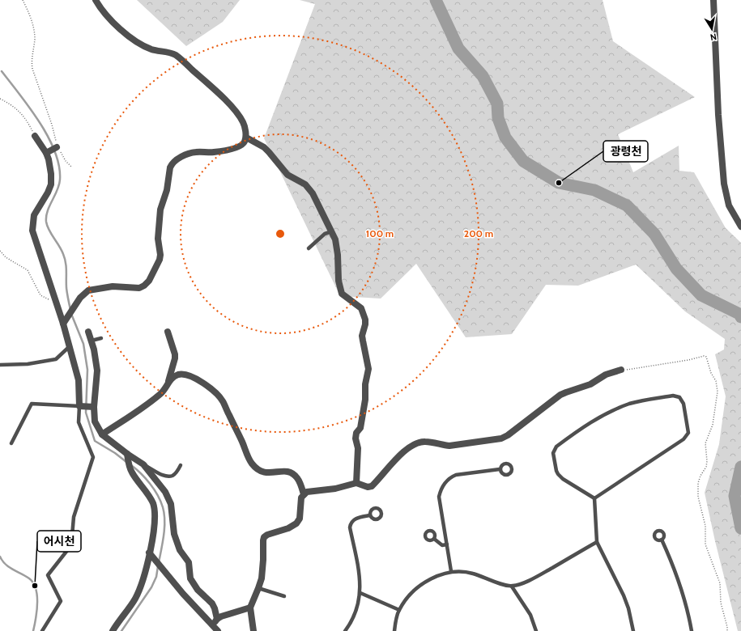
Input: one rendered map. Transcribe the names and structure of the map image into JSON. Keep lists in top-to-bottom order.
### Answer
{
  "places": ["광령천", "어시천"],
  "north": "bottom",
  "rings": ["100 m", "200 m"]
}
